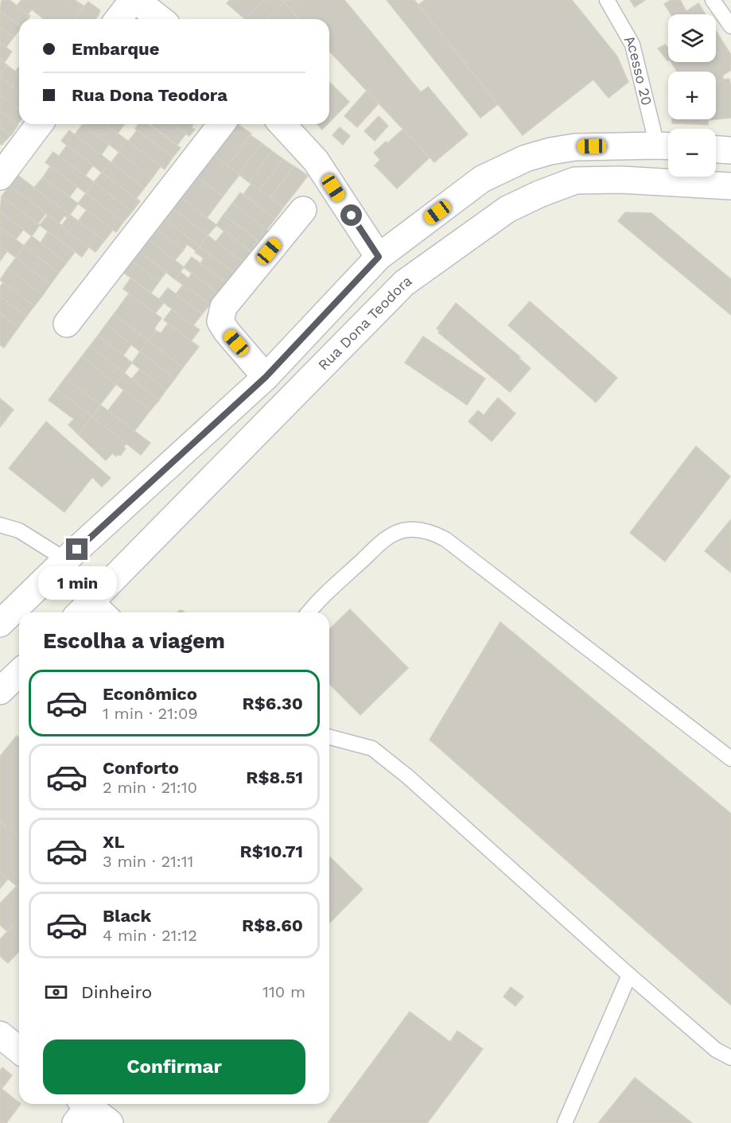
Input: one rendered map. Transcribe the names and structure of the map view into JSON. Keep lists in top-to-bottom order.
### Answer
{
  "streets": {
    "main road": ["Rua Dona Teodora"],
    "lane": ["Acesso 20"]
  },
  "page": {
    "map_buttons": ["+", "−"],
    "banner": ["Embarque", "Rua Dona Teodora"],
    "bubble": "1 min",
    "heading": "Escolha a viagem",
    "list": [
      {
        "name": "Econômico",
        "note": "1 min · 21:09",
        "value": "R$6.30"
      },
      {
        "name": "Conforto",
        "note": "2 min · 21:10",
        "value": "R$8.51"
      },
      {
        "name": "XL",
        "note": "3 min · 21:11",
        "value": "R$10.71"
      },
      {
        "name": "Black",
        "note": "4 min · 21:12",
        "value": "R$8.60"
      }
    ],
    "pay": ["Dinheiro", "110 m"],
    "buttons": "Confirmar"
  }
}
